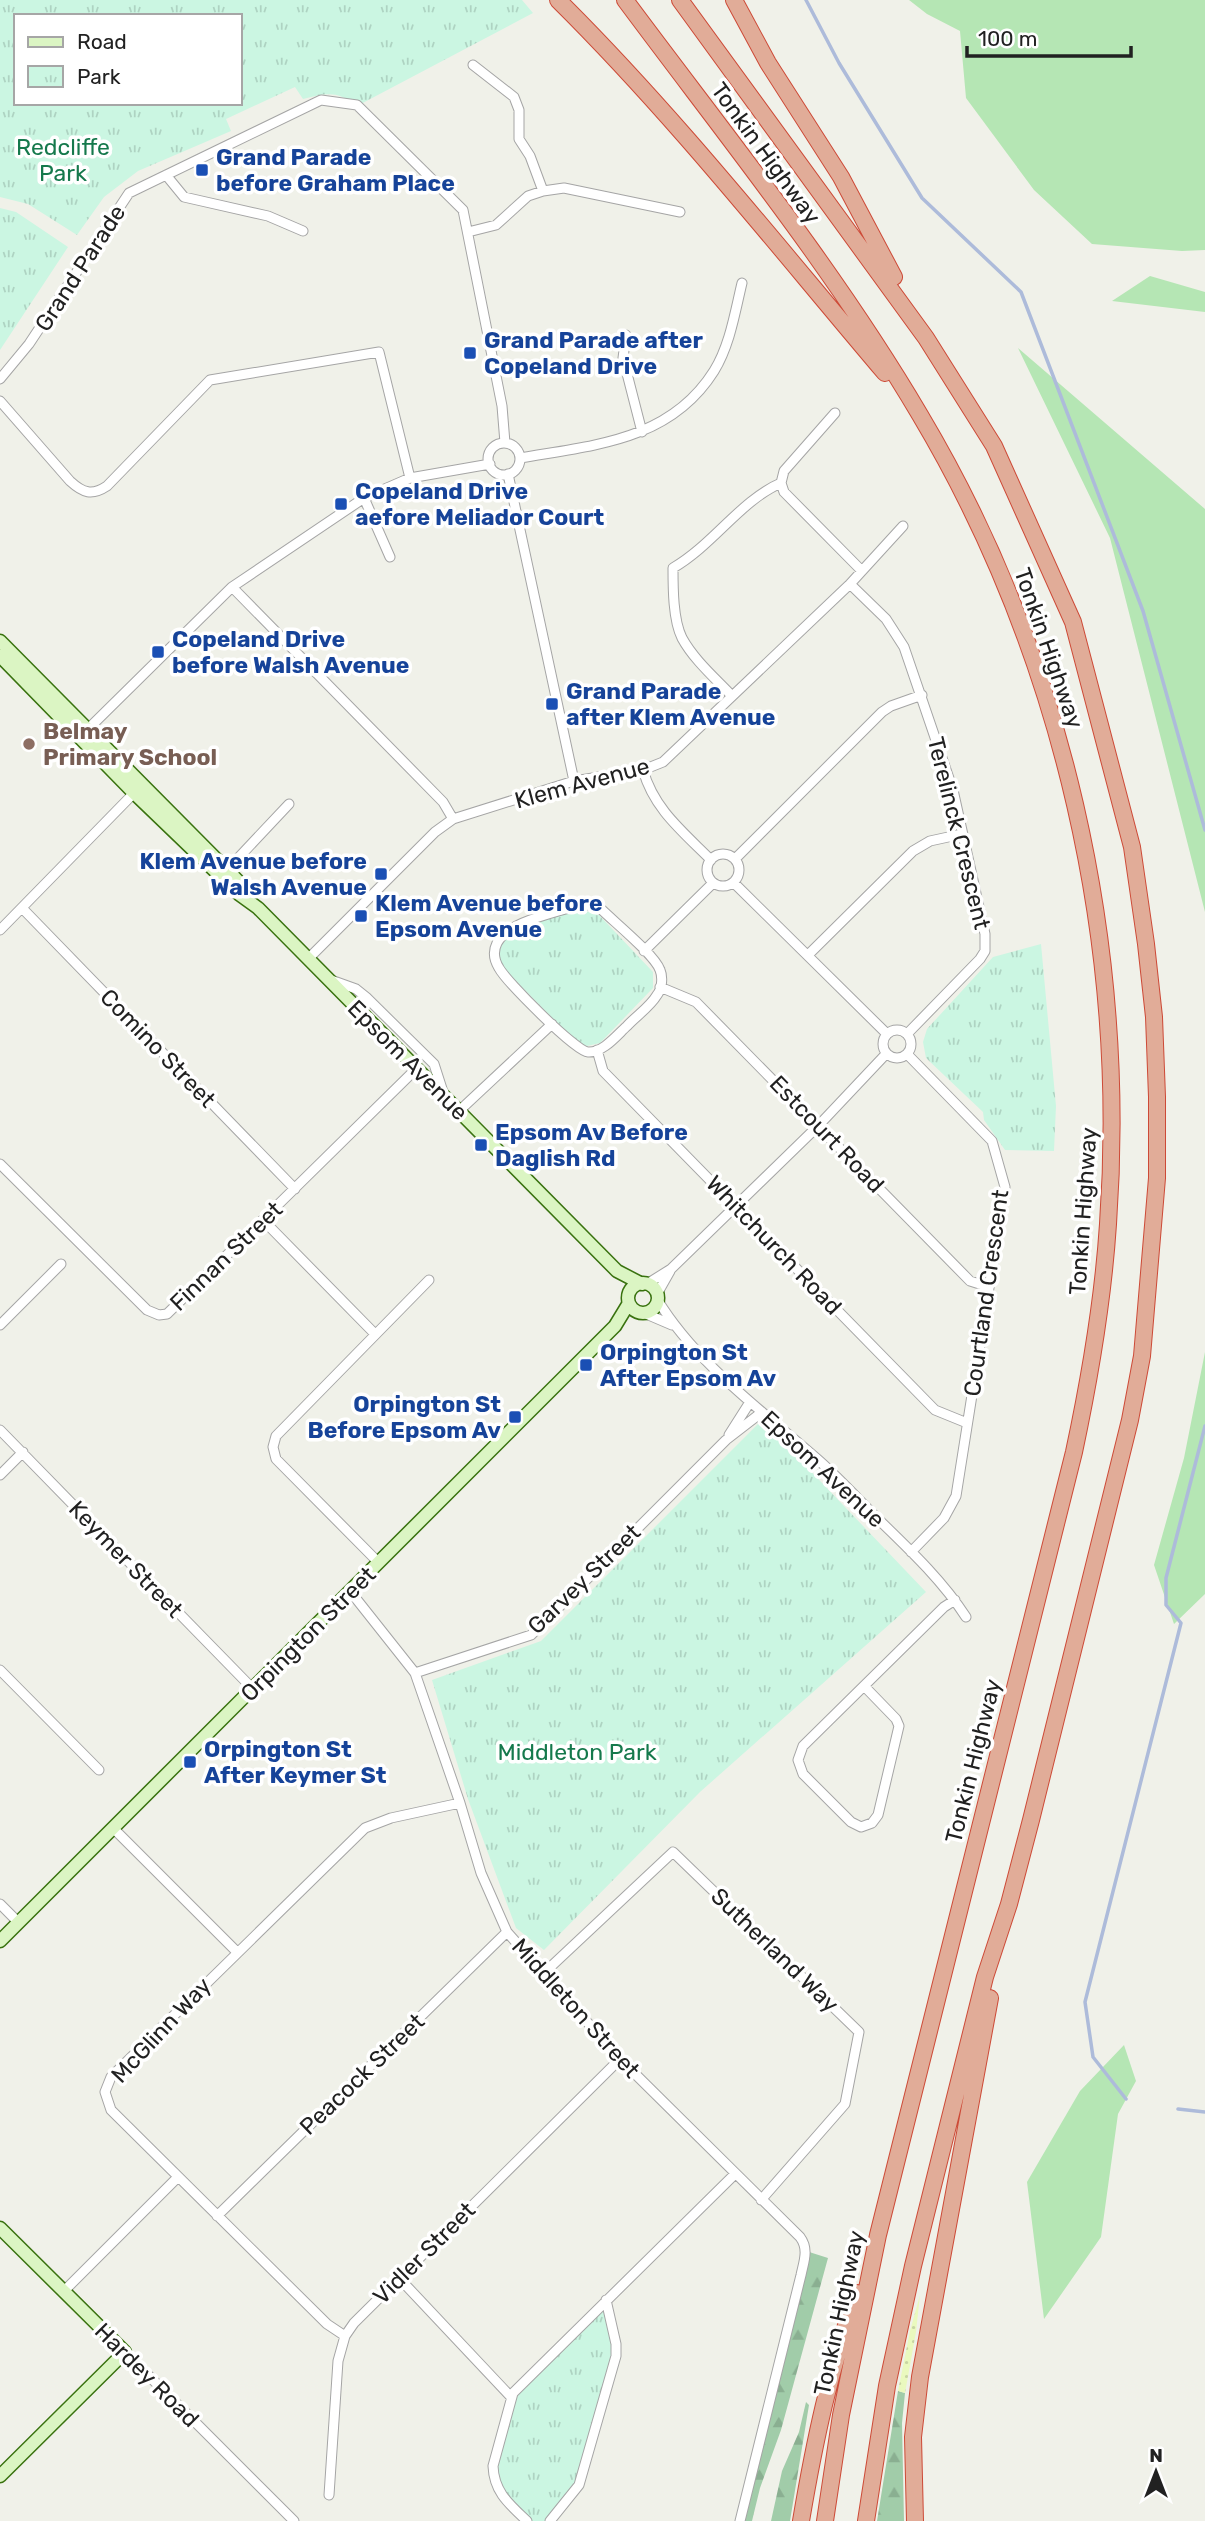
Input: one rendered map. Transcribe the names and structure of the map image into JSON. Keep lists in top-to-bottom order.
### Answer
{
  "streets": {
    "highway": ["Tonkin Highway"],
    "street": [
      "Grand Parade",
      "Klem Avenue",
      "Terelinck Crescent",
      "Comino Street",
      "Epsom Avenue",
      "Estcourt Road",
      "Whitchurch Road",
      "Finnan Street",
      "Courtland Crescent",
      "Keymer Street",
      "Garvey Street",
      "Orpington Street",
      "Sutherland Way",
      "Middleton Street",
      "McGlinn Way",
      "Peacock Street",
      "Vidler Street",
      "Hardey Road"
    ]
  },
  "crossings": [
    ["Klem Avenue", "Terelinck Crescent"],
    ["Klem Avenue", "Epsom Avenue"],
    ["Terelinck Crescent", "Courtland Crescent"],
    ["Comino Street", "Finnan Street"],
    ["Epsom Avenue", "Finnan Street"],
    ["Epsom Avenue", "Courtland Crescent"],
    ["Epsom Avenue", "Garvey Street"],
    ["Epsom Avenue", "Orpington Street"],
    ["Estcourt Road", "Whitchurch Road"],
    ["Estcourt Road", "Courtland Crescent"],
    ["Whitchurch Road", "Courtland Crescent"],
    ["Keymer Street", "Orpington Street"],
    ["Garvey Street", "Middleton Street"],
    ["Orpington Street", "Middleton Street"],
    ["Sutherland Way", "Middleton Street"],
    ["Middleton Street", "McGlinn Way"],
    ["Middleton Street", "Peacock Street"],
    ["Middleton Street", "Vidler Street"],
    ["McGlinn Way", "Peacock Street"],
    ["McGlinn Way", "Vidler Street"]
  ],
  "parks": ["Redcliffe Park", "Middleton Park"],
  "places": {
    "transit": [
      "Grand Parade before Graham Place",
      "Grand Parade after Copeland Drive",
      "Copeland Drive aefore Meliador Court",
      "Copeland Drive before Walsh Avenue",
      "Grand Parade after Klem Avenue",
      "Klem Avenue before Walsh Avenue",
      "Klem Avenue before Epsom Avenue",
      "Epsom Av Before Daglish Rd",
      "Orpington St After Epsom Av",
      "Orpington St Before Epsom Av",
      "Orpington St After Keymer St"
    ],
    "other": ["Belmay Primary School"]
  },
  "legend": ["Road", "Park"],
  "scale_bar": "100 m",
  "north": "top"
}
